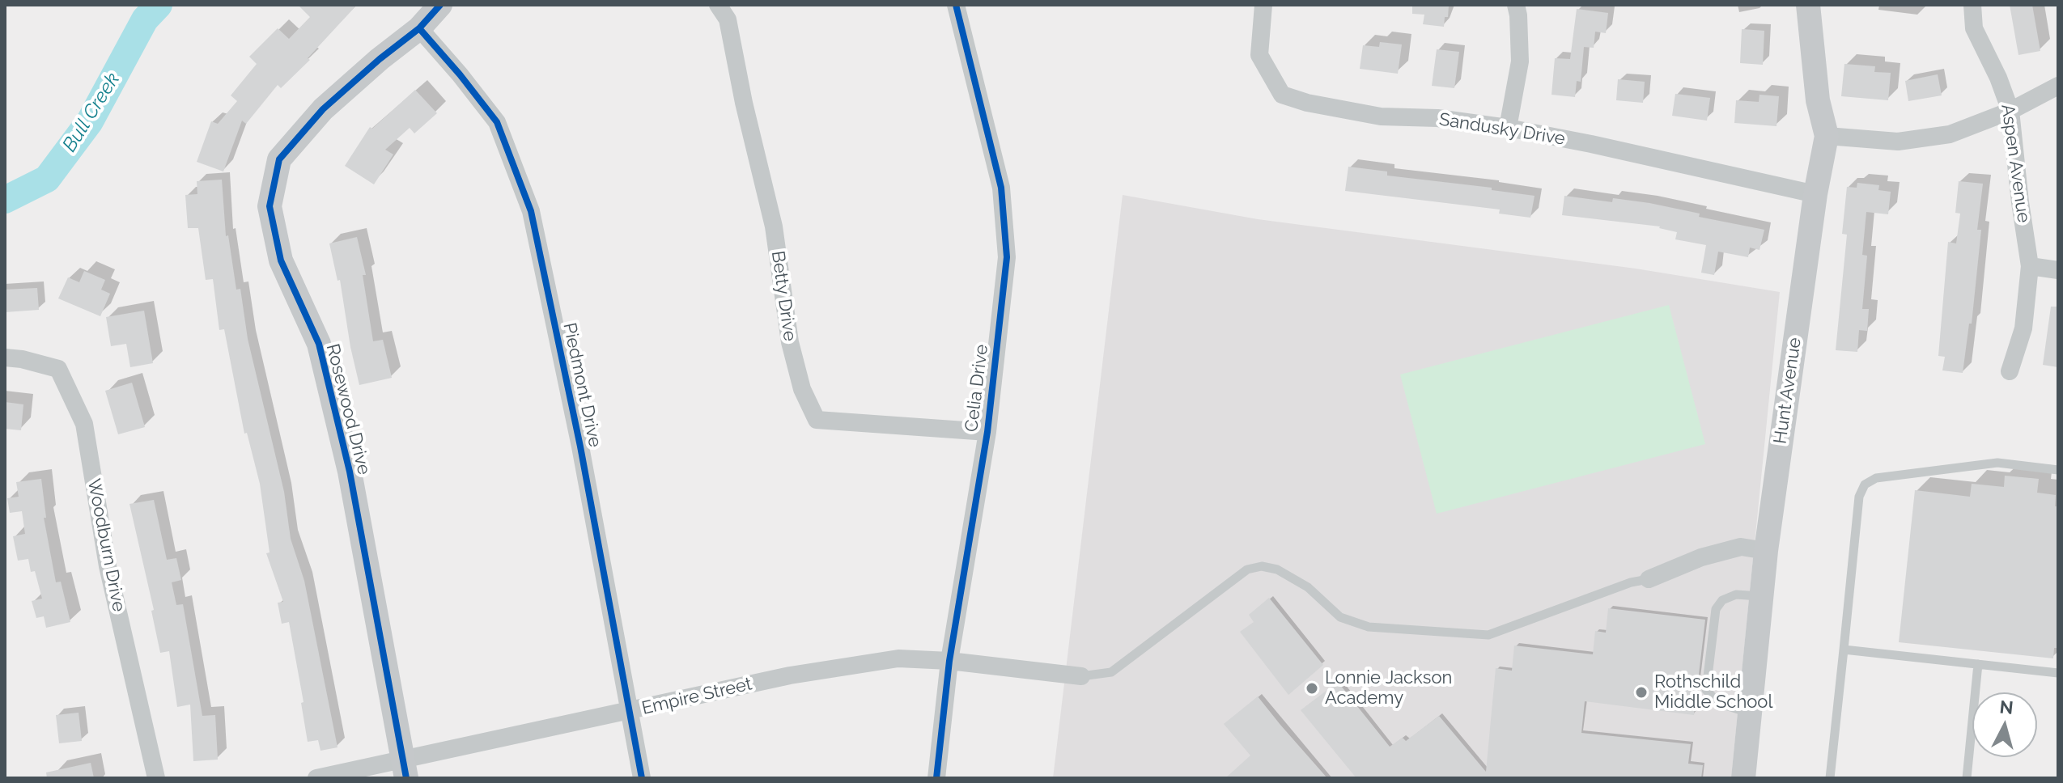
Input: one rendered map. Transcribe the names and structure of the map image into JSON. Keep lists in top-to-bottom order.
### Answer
{
  "streets": {
    "street": [
      "Sandusky Drive",
      "Aspen Avenue",
      "Betty Drive",
      "Piedmont Drive",
      "Celia Drive",
      "Hunt Avenue",
      "Rosewood Drive",
      "Woodburn Drive",
      "Empire Street"
    ]
  },
  "crossings": [
    ["Sandusky Drive", "Hunt Avenue"],
    ["Betty Drive", "Celia Drive"],
    ["Piedmont Drive", "Rosewood Drive"],
    ["Piedmont Drive", "Empire Street"],
    ["Celia Drive", "Empire Street"],
    ["Rosewood Drive", "Empire Street"]
  ],
  "water": ["Bull Creek"],
  "places": ["Lonnie Jackson Academy", "Rothschild Middle School"],
  "north": "top"
}
